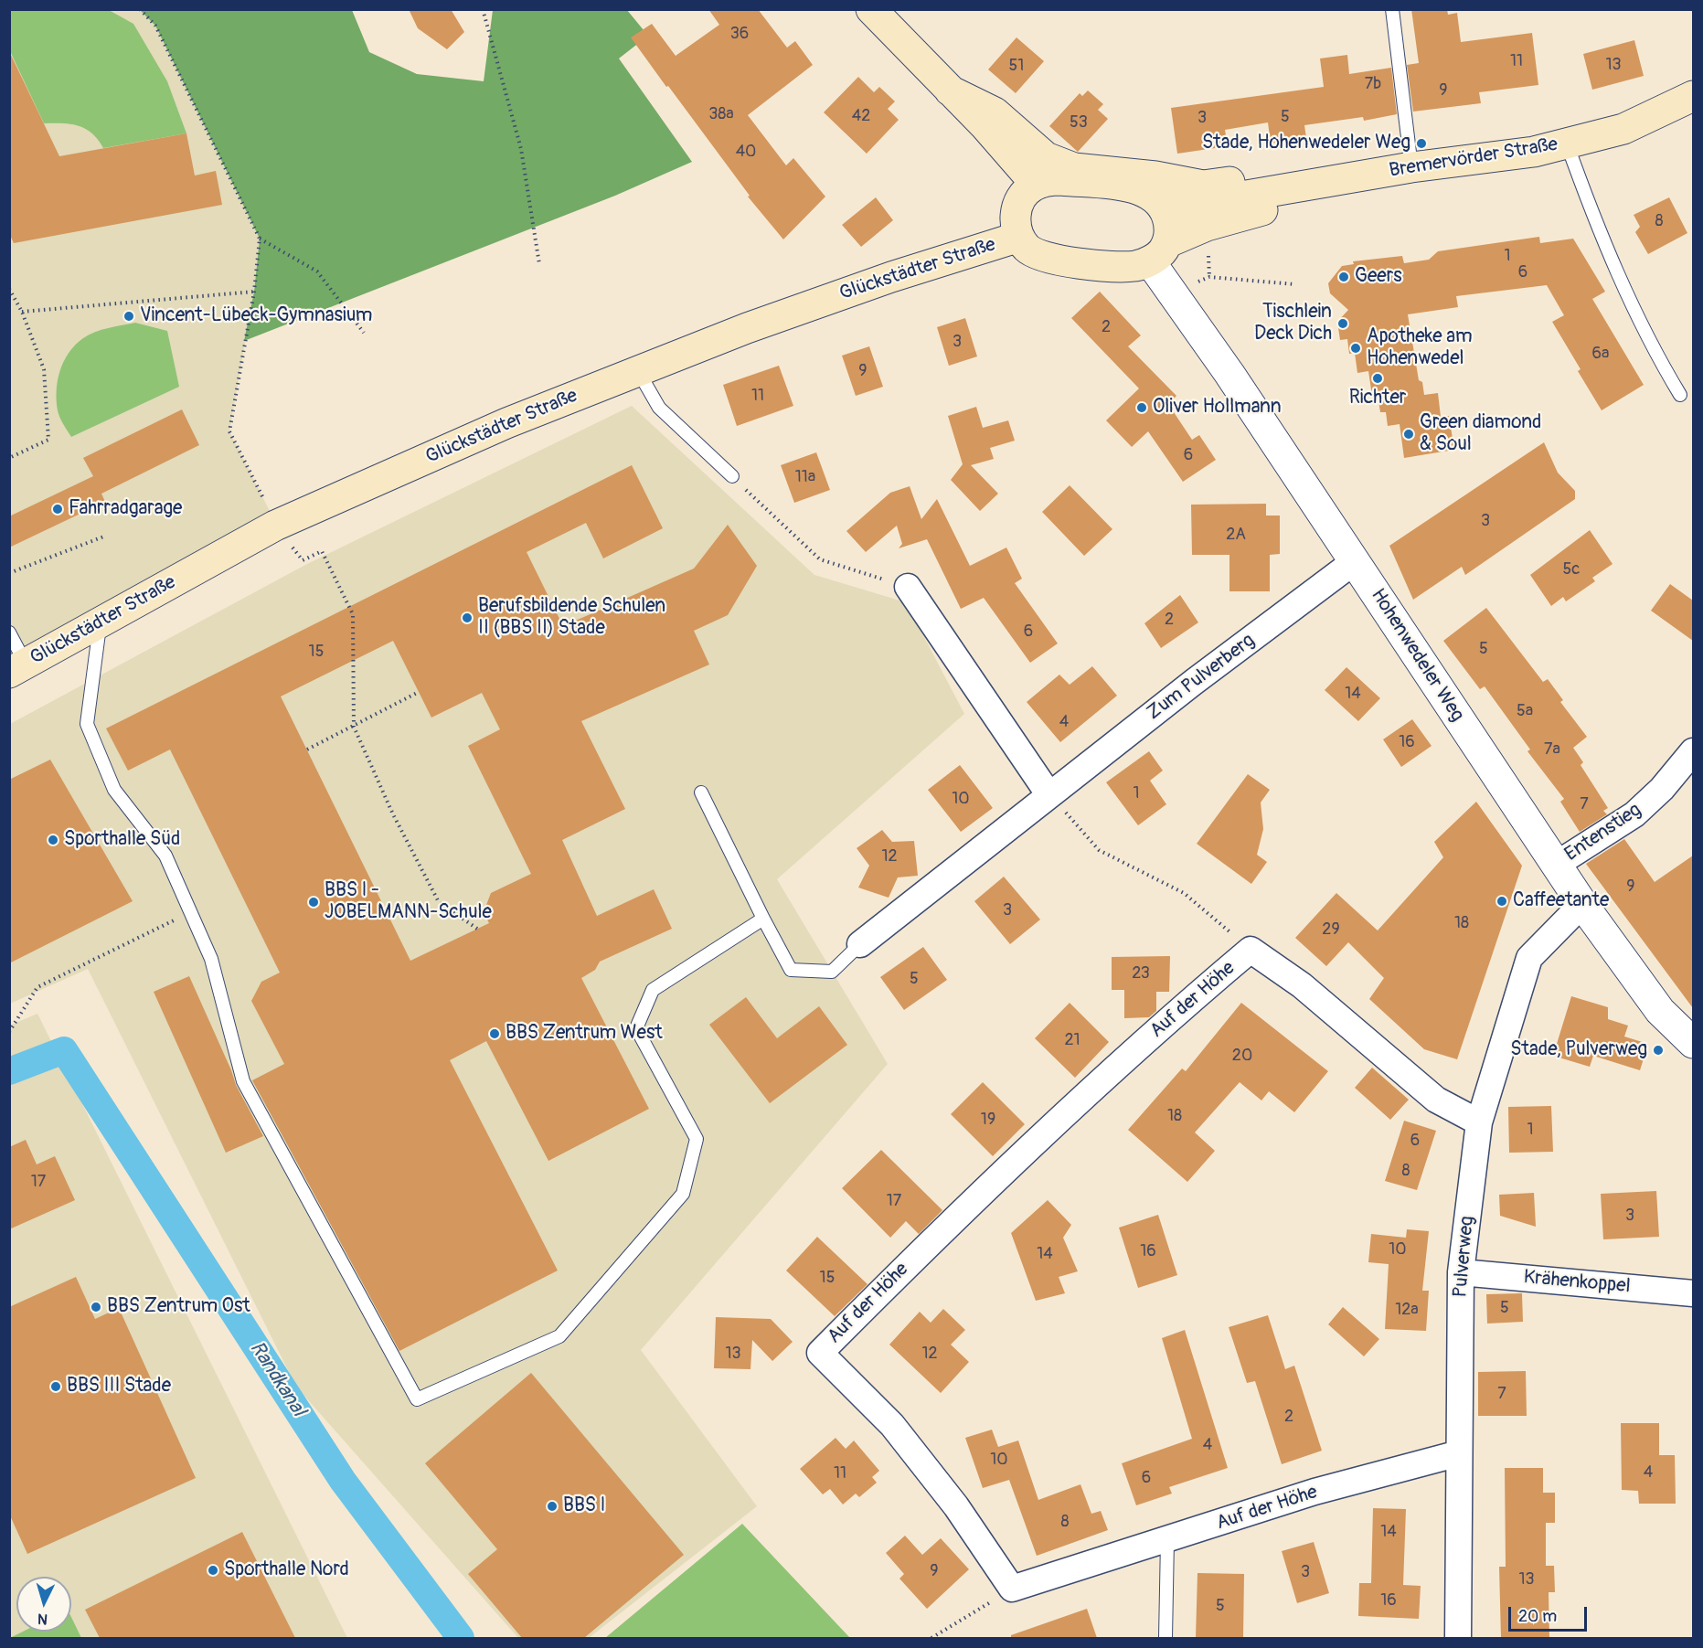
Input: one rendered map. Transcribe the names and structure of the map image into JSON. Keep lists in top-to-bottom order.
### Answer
{
  "streets": {
    "main road": ["Bremervörder Straße", "Glückstädter Straße"],
    "street": [
      "Hohenwedeler Weg",
      "Zum Pulverberg",
      "Entenstieg",
      "Auf der Höhe",
      "Pulverweg",
      "Krähenkoppel"
    ]
  },
  "crossings": [
    ["Bremervörder Straße", "Glückstädter Straße"],
    ["Bremervörder Straße", "Hohenwedeler Weg"],
    ["Hohenwedeler Weg", "Zum Pulverberg"],
    ["Hohenwedeler Weg", "Entenstieg"],
    ["Hohenwedeler Weg", "Pulverweg"],
    ["Auf der Höhe", "Pulverweg"],
    ["Pulverweg", "Krähenkoppel"]
  ],
  "water": ["Randkanal"],
  "places": [
    "Stade, Hohenwedeler Weg",
    "Geers",
    "Vincent-Lübeck-Gymnasium",
    "Tischlein Deck Dich",
    "Apotheke am Hohenwedel",
    "Richter",
    "Oliver Hollmann",
    "Green diamond & Soul",
    "Fahrradgarage",
    "Berufsbildende Schulen II (BBS II) Stade",
    "Sporthalle Süd",
    "Caffeetante",
    "BBS I - JOBELMANN-Schule",
    "BBS Zentrum West",
    "Stade, Pulverweg",
    "BBS Zentrum Ost",
    "BBS III Stade",
    "BBS I",
    "Sporthalle Nord"
  ],
  "house_numbers": [
    "36",
    "11",
    "13",
    "51",
    "7b",
    "9",
    "38a",
    "42",
    "5",
    "3",
    "53",
    "40",
    "8",
    "1",
    "6",
    "2",
    "3",
    "6a",
    "9",
    "11",
    "6",
    "11a",
    "3",
    "2A",
    "5c",
    "2",
    "6",
    "5",
    "15",
    "14",
    "5a",
    "4",
    "16",
    "7a",
    "1",
    "10",
    "7",
    "12",
    "9",
    "3",
    "18",
    "29",
    "23",
    "5",
    "21",
    "20",
    "18",
    "19",
    "1",
    "6",
    "8",
    "17",
    "17",
    "3",
    "10",
    "16",
    "14",
    "15",
    "5",
    "12a",
    "13",
    "12",
    "7",
    "2",
    "4",
    "10",
    "4",
    "11",
    "6",
    "8",
    "14",
    "9",
    "3",
    "13",
    "16",
    "5"
  ],
  "scale_bar": "20 m",
  "north": "bottom"
}
